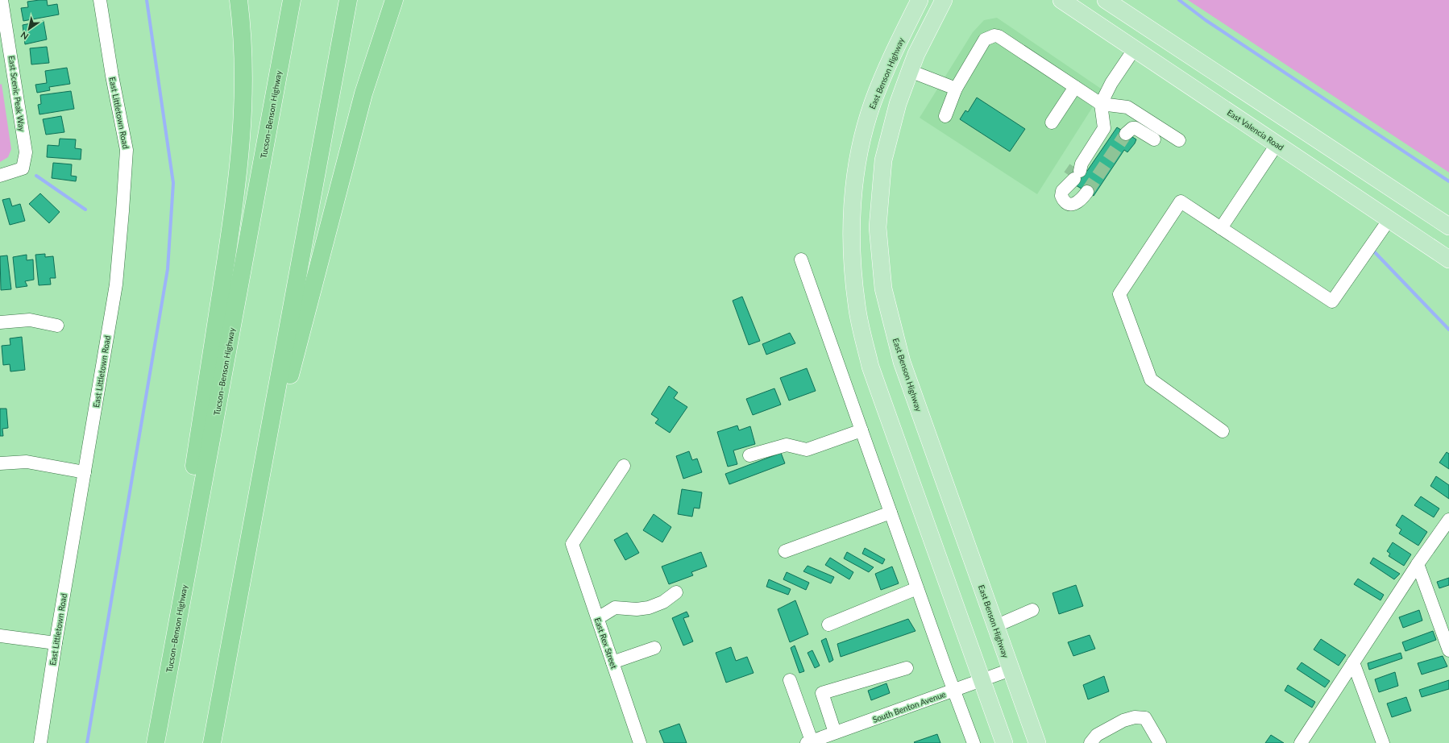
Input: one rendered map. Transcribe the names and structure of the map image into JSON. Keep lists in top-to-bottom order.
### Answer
{
  "streets": {
    "highway": ["Tucson–Benson Highway"],
    "main road": ["East Benson Highway", "East Valencia Road"],
    "street": [
      "East Scenic Peak Way",
      "East Littletown Road",
      "East Rex Street",
      "South Benton Avenue"
    ]
  },
  "crossings": [
    ["East Benson Highway", "South Benton Avenue"]
  ],
  "north": "bottom left"
}
